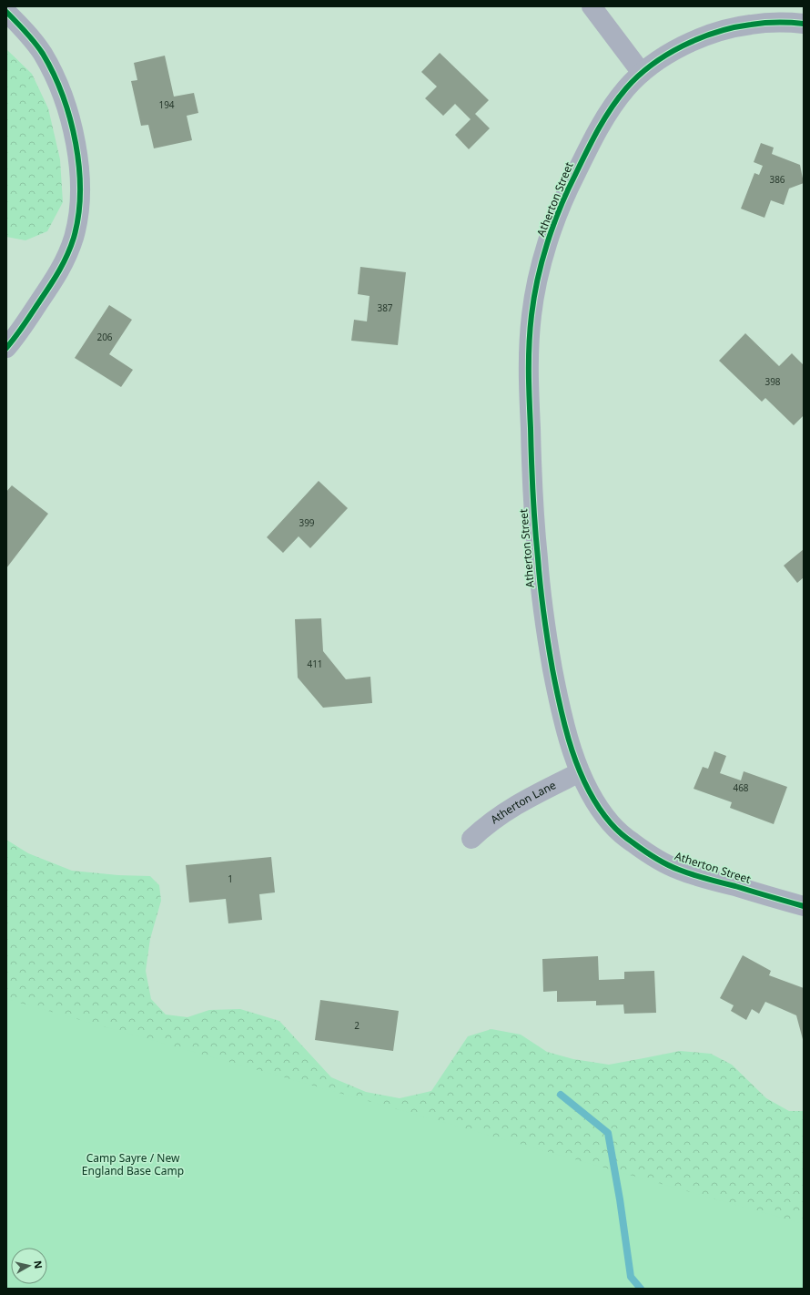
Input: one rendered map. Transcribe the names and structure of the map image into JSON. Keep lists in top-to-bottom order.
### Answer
{
  "streets": {
    "street": ["Atherton Street", "Atherton Lane"]
  },
  "crossings": [
    ["Atherton Street", "Atherton Lane"]
  ],
  "parks": ["Camp Sayre / New England Base Camp"],
  "house_numbers": [
    "194",
    "386",
    "387",
    "206",
    "398",
    "399",
    "411",
    "468",
    "1",
    "2"
  ],
  "north": "right"
}
